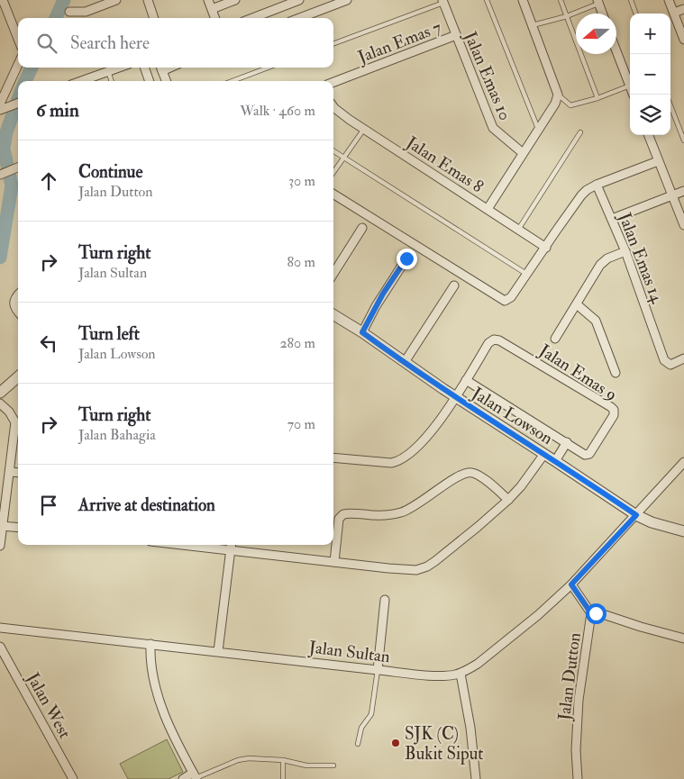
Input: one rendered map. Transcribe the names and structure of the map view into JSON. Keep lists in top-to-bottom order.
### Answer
{
  "streets": {
    "street": [
      "Jalan Emas 7",
      "Jalan Emas 10",
      "Jalan Emas 8",
      "Jalan Emas 14",
      "Jalan Emas 9",
      "Jalan Lowson",
      "Jalan Sultan",
      "Jalan Dutton",
      "Jalan West"
    ]
  },
  "crossings": [
    ["Jalan Emas 7", "Jalan Emas 10"],
    ["Jalan Emas 9", "Jalan Lowson"],
    ["Jalan Lowson", "Jalan Sultan"],
    ["Jalan Sultan", "Jalan Dutton"]
  ],
  "places": ["SJK (C) Bukit Siput"],
  "north": "left",
  "page": {
    "map_buttons": ["+", "−"],
    "search": "Search here",
    "heading": ["6 min", "Walk · 460 m"],
    "list": [
      ["Continue", "Jalan Dutton", "30 m"],
      ["Turn right", "Jalan Sultan", "80 m"],
      ["Turn left", "Jalan Lowson", "280 m"],
      ["Turn right", "Jalan Bahagia", "70 m"],
      "Arrive at destination"
    ]
  }
}
